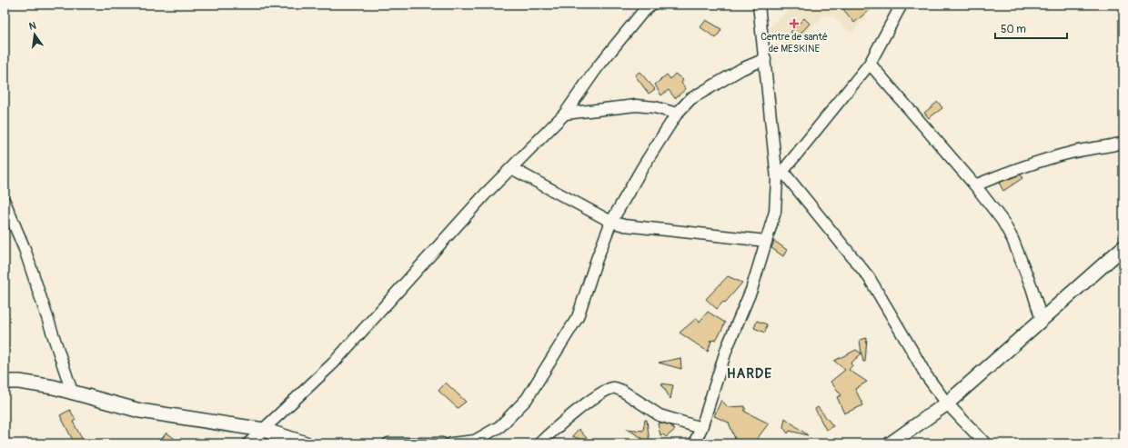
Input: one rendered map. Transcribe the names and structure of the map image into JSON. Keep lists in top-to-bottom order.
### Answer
{
  "districts": ["HARDE"],
  "places": {
    "health": ["Centre de santé de MESKINE"]
  },
  "scale_bar": "50 m",
  "north": "top"
}
